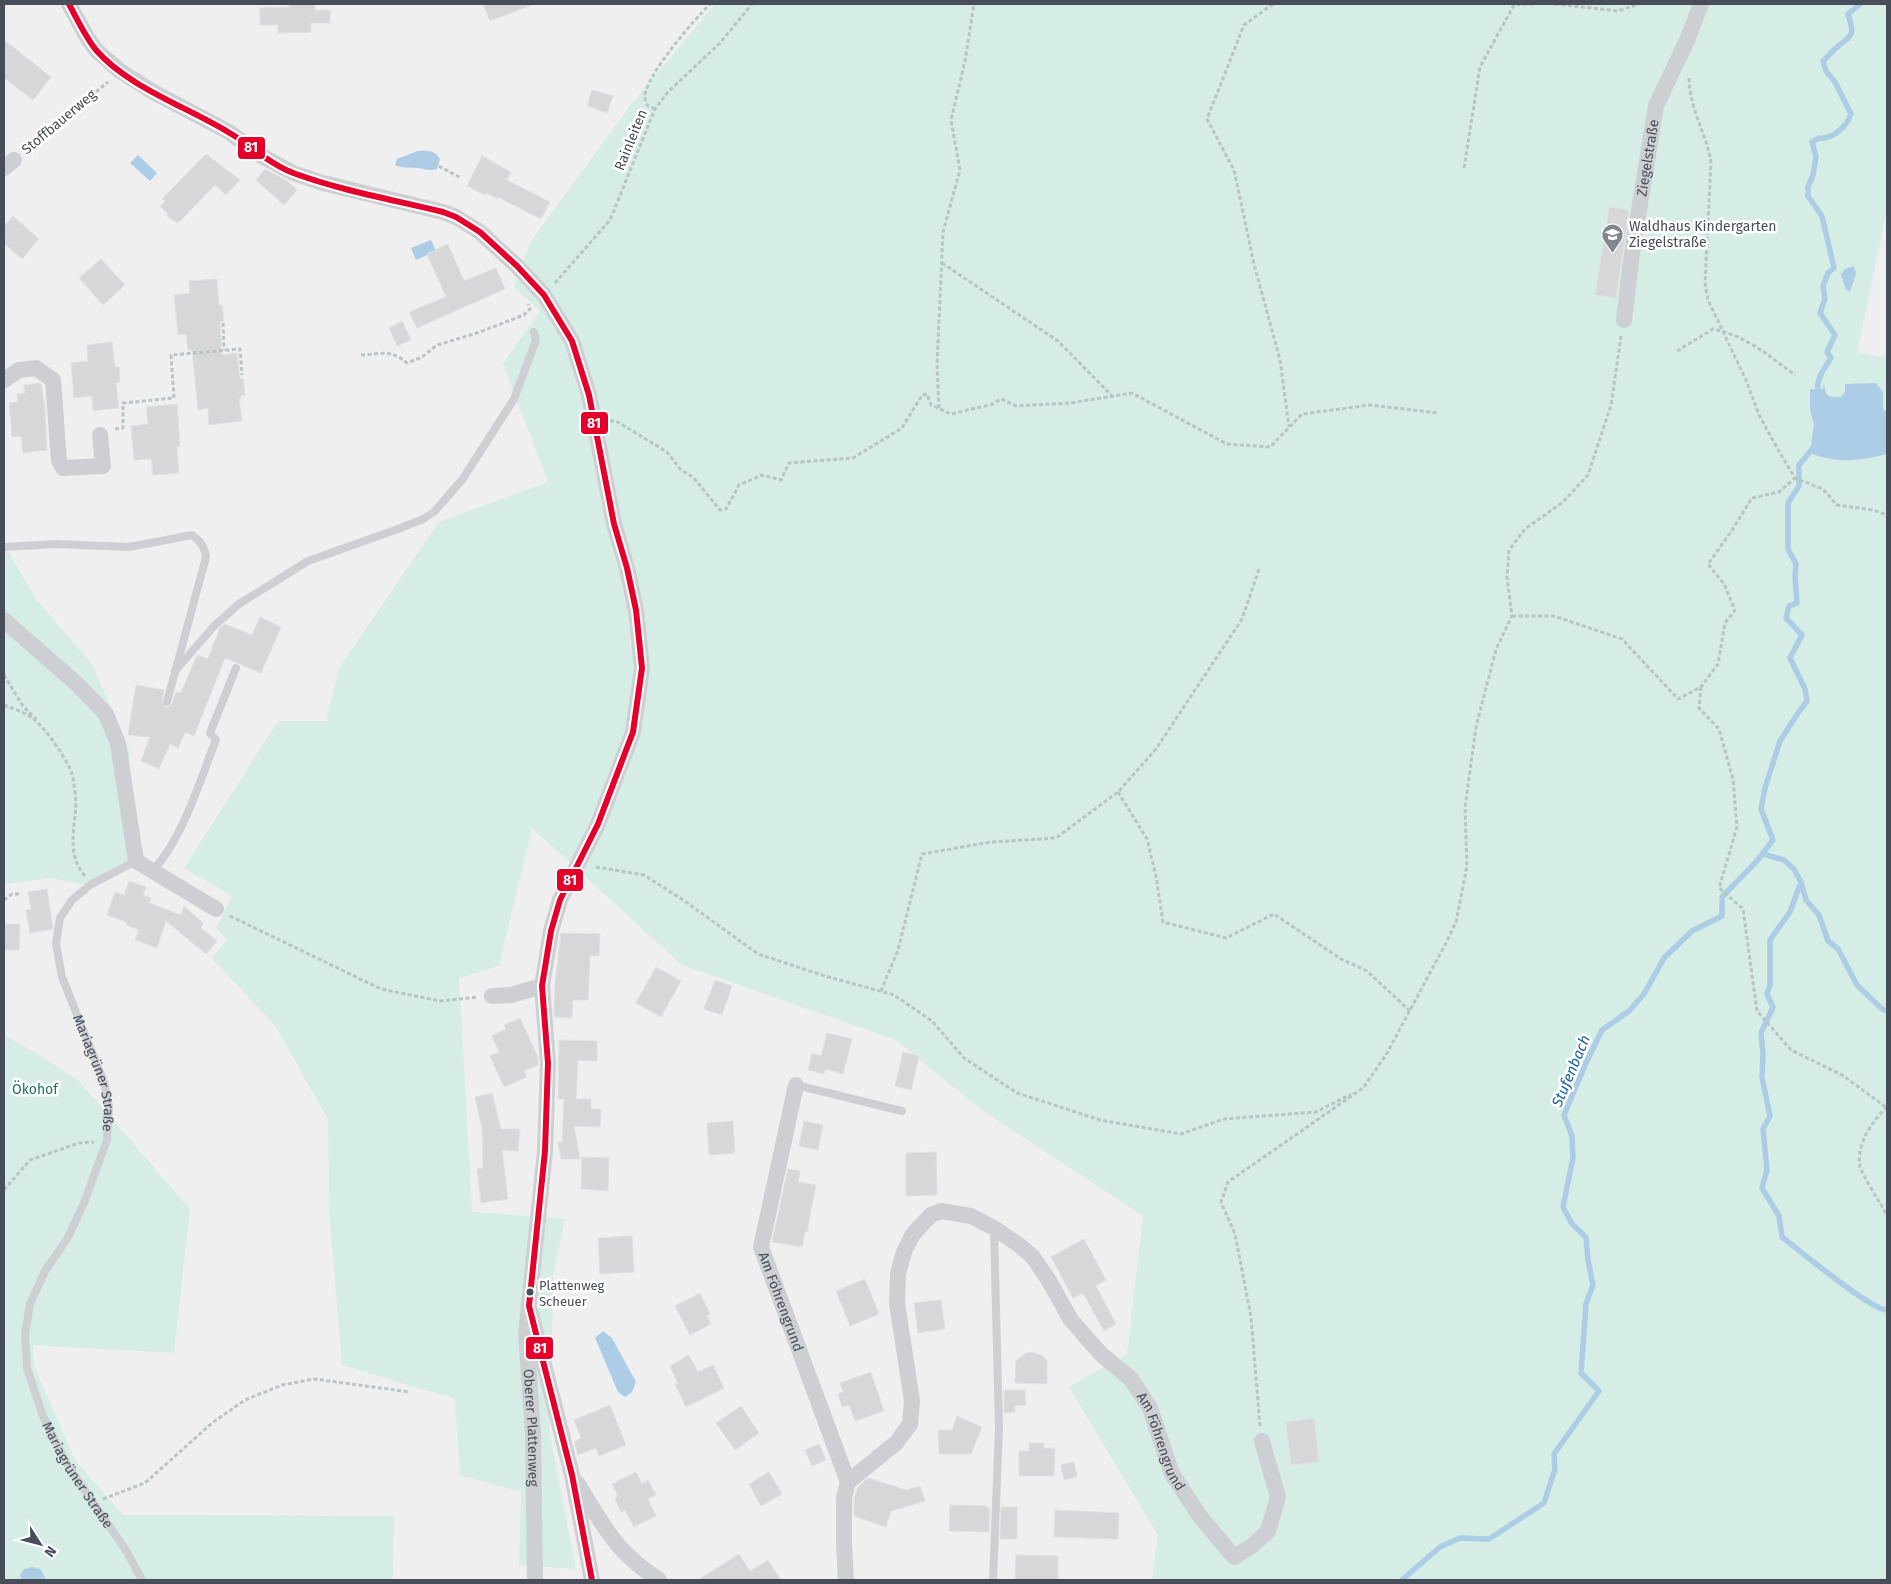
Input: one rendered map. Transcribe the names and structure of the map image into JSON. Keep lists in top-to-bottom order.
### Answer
{
  "streets": {
    "street": ["Ziegelstraße", "Am Föhrengrund", "Oberer Plattenweg"],
    "lane": ["Mariagrüner Straße"],
    "path": ["Stoffbauerweg", "Rainleiten"]
  },
  "crossings": [
    ["Rainleiten", "Oberer Plattenweg"]
  ],
  "water": ["Stufenbach"],
  "parks": ["Ökohof"],
  "places": {
    "school or university": ["Waldhaus Kindergarten Ziegelstraße"],
    "other": ["Plattenweg Scheuer"]
  },
  "lines": ["transit line 81"],
  "north": "bottom right"
}
